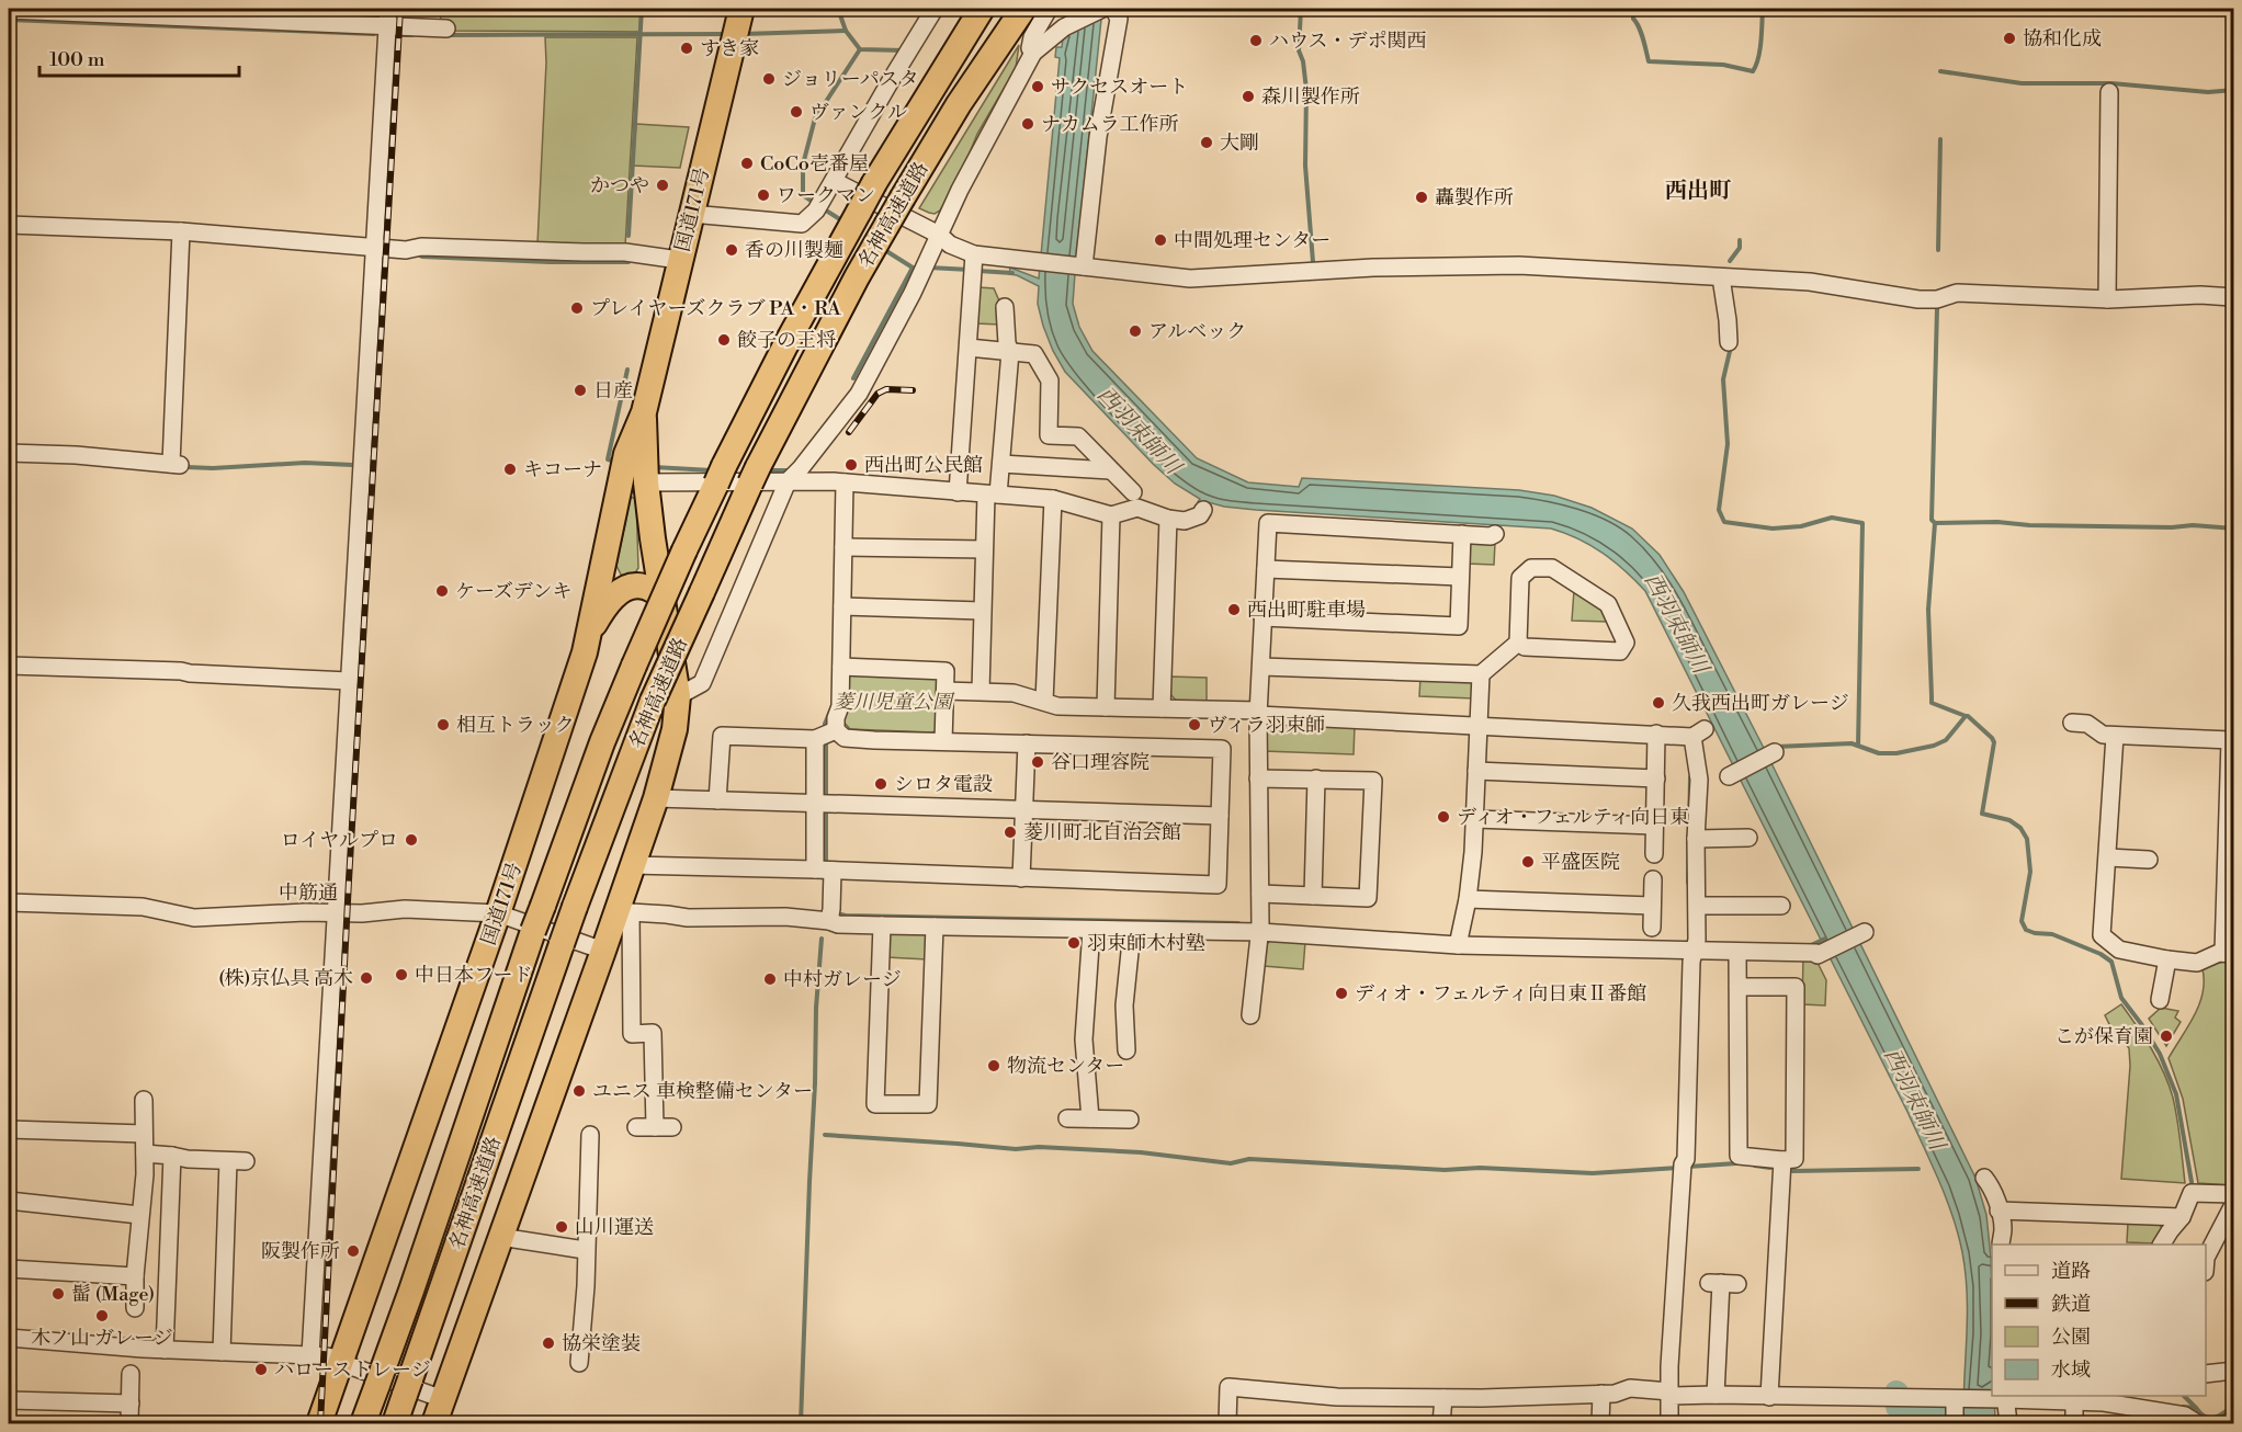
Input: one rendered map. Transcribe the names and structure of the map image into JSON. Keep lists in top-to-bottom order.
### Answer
{
  "streets": {
    "highway": ["国道171号", "名神高速道路"],
    "street": ["中筋通"]
  },
  "crossings": [
    ["国道171号", "中筋通"]
  ],
  "districts": ["西出町"],
  "water": ["西羽束師川"],
  "parks": ["菱川児童公園"],
  "places": [
    "協和化成",
    "ハウス・デポ関西",
    "すき家",
    "ジョリーパスタ",
    "サクセスオート",
    "森川製作所",
    "ヴァンクル",
    "ナカムラ工作所",
    "大剛",
    "CoCo壱番屋",
    "かつや",
    "ワークマン",
    "轟製作所",
    "中間処理センター",
    "香の川製麺",
    "プレイヤーズクラブ PA・RA",
    "アルベック",
    "餃子の王将",
    "日産",
    "西出町公民館",
    "キコーナ",
    "ケーズデンキ",
    "西出町駐車場",
    "久我西出町ガレージ",
    "相互トラック",
    "ヴィラ羽束師",
    "谷口理容院",
    "シロタ電設",
    "ディオ・フェルティ向日東",
    "菱川町北自治会館",
    "ロイヤルプロ",
    "平盛医院",
    "羽束師木村塾",
    "中日本フード",
    "(株)京仏具 高木",
    "中村ガレージ",
    "ディオ・フェルティ向日東Ⅱ番館",
    "こが保育園",
    "物流センター",
    "ユニス 車検整備センター",
    "山川運送",
    "阪製作所",
    "髷 (Mage)",
    "木ノ山 ガレージ",
    "協栄塗装",
    "ハローストレージ"
  ],
  "legend": [
    "道路",
    "鉄道",
    "公園",
    "水域"
  ],
  "scale_bar": "100 m"
}
